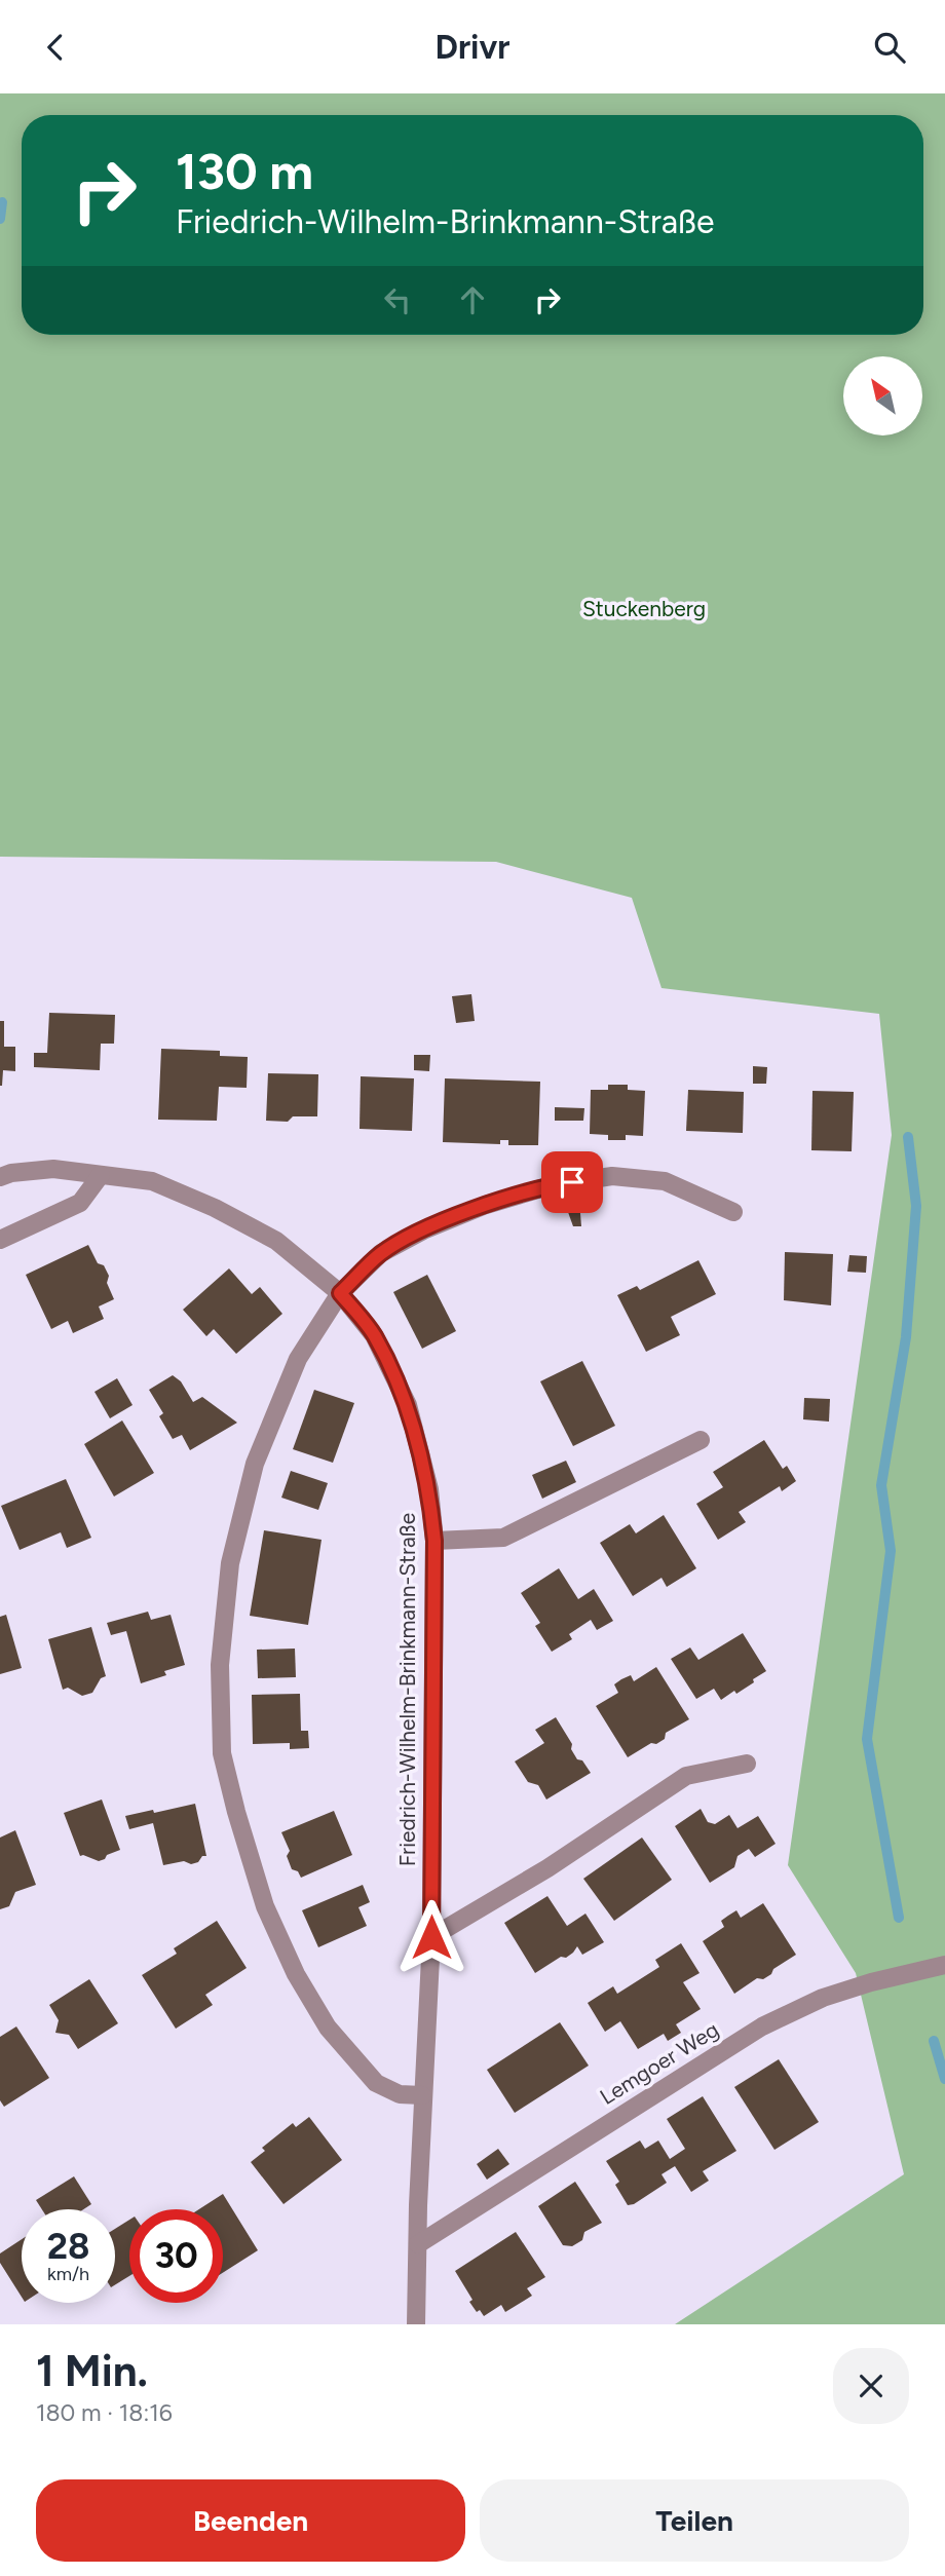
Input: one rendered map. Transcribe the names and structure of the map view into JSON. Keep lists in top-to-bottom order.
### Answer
{
  "streets": {
    "street": ["Friedrich-Wilhelm-Brinkmann-Straße", "Lemgoer Weg"]
  },
  "crossings": [
    ["Friedrich-Wilhelm-Brinkmann-Straße", "Lemgoer Weg"]
  ],
  "parks": ["Stuckenberg"],
  "north": "top left",
  "page": {
    "header": "Drivr",
    "turn": ["130 m", "Friedrich-Wilhelm-Brinkmann-Straße"],
    "speed": "28 km/h",
    "limit": "30",
    "heading": ["1 Min.", "180 m · 18:16"],
    "buttons": ["Beenden", "Teilen"]
  }
}
